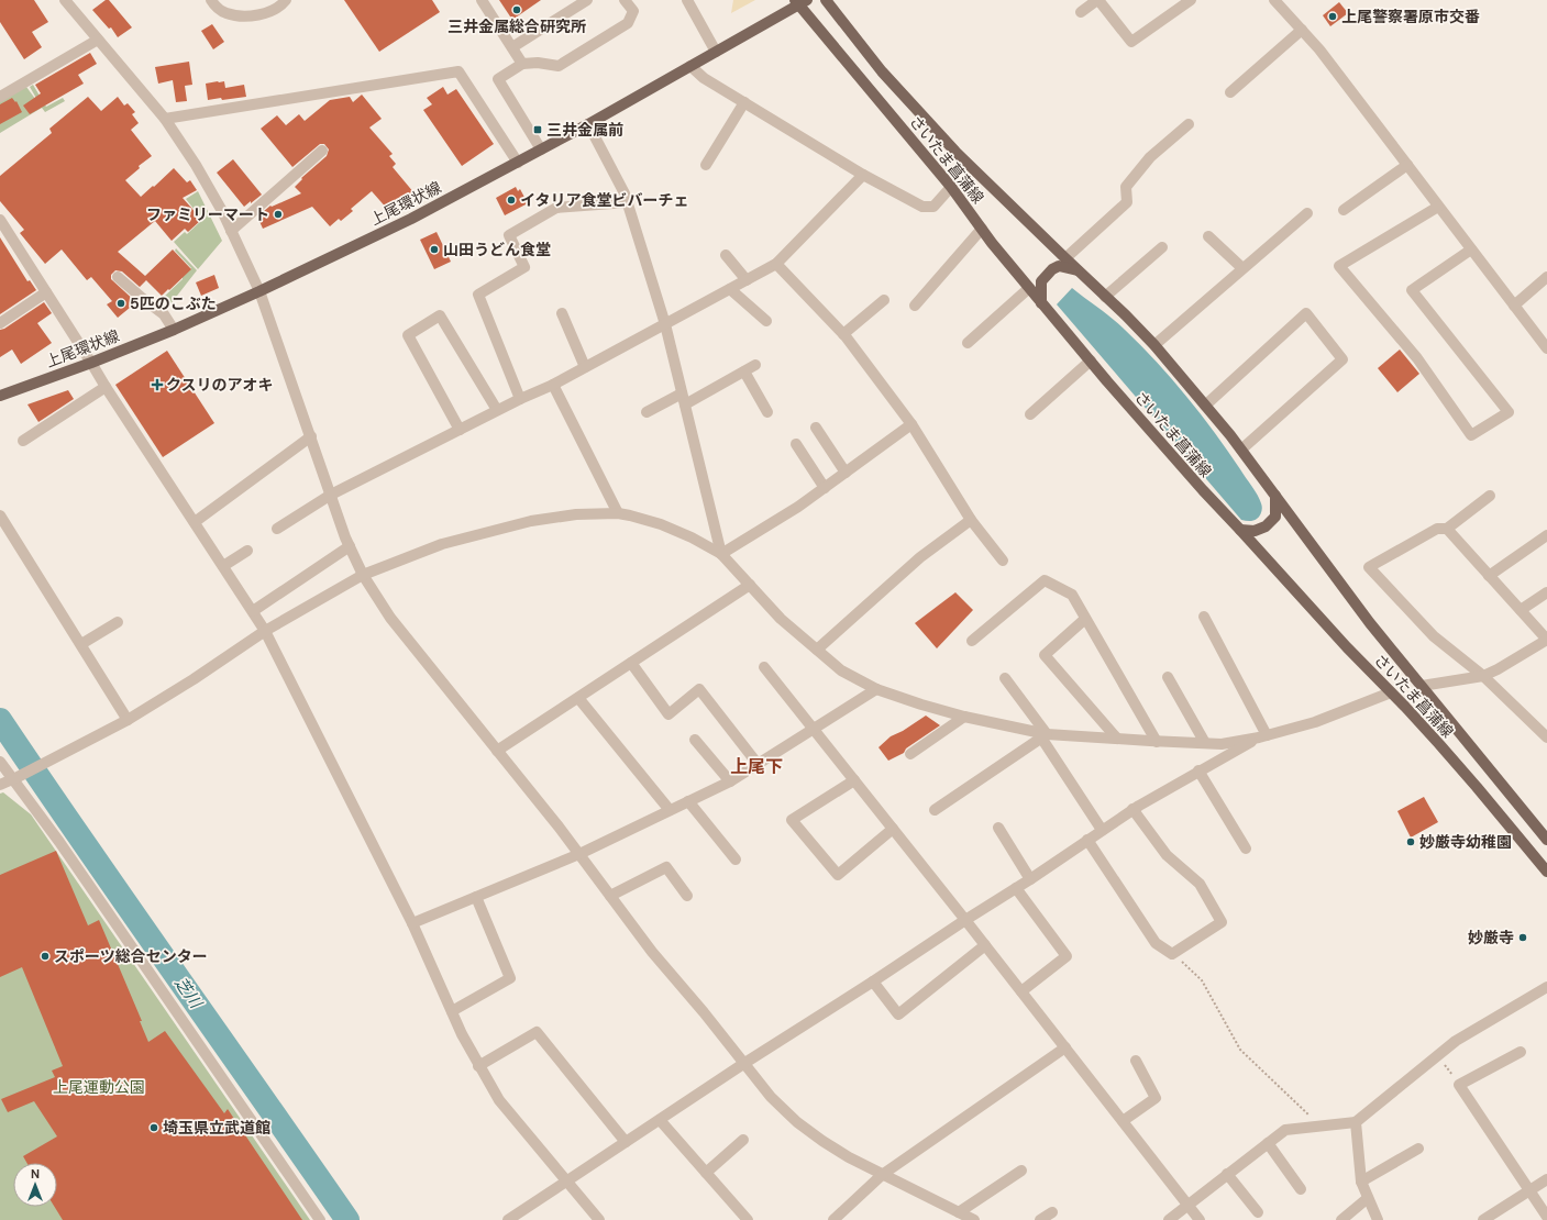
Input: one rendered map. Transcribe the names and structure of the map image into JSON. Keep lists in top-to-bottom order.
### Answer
{
  "streets": {
    "main road": ["さいたま菖蒲線", "上尾環状線"]
  },
  "crossings": [
    ["さいたま菖蒲線", "上尾環状線"]
  ],
  "districts": ["上尾下"],
  "water": ["芝川"],
  "parks": ["上尾運動公園"],
  "places": {
    "other": [
      "三井金属総合研究所",
      "上尾警察署原市交番",
      "イタリア食堂ビバーチェ",
      "ファミリーマート",
      "山田うどん食堂",
      "5匹のこぶた",
      "妙厳寺幼稚園",
      "妙厳寺",
      "スポーツ総合センター",
      "埼玉県立武道館"
    ],
    "transit": ["三井金属前"],
    "health": ["クスリのアオキ"]
  },
  "north": "top"
}
